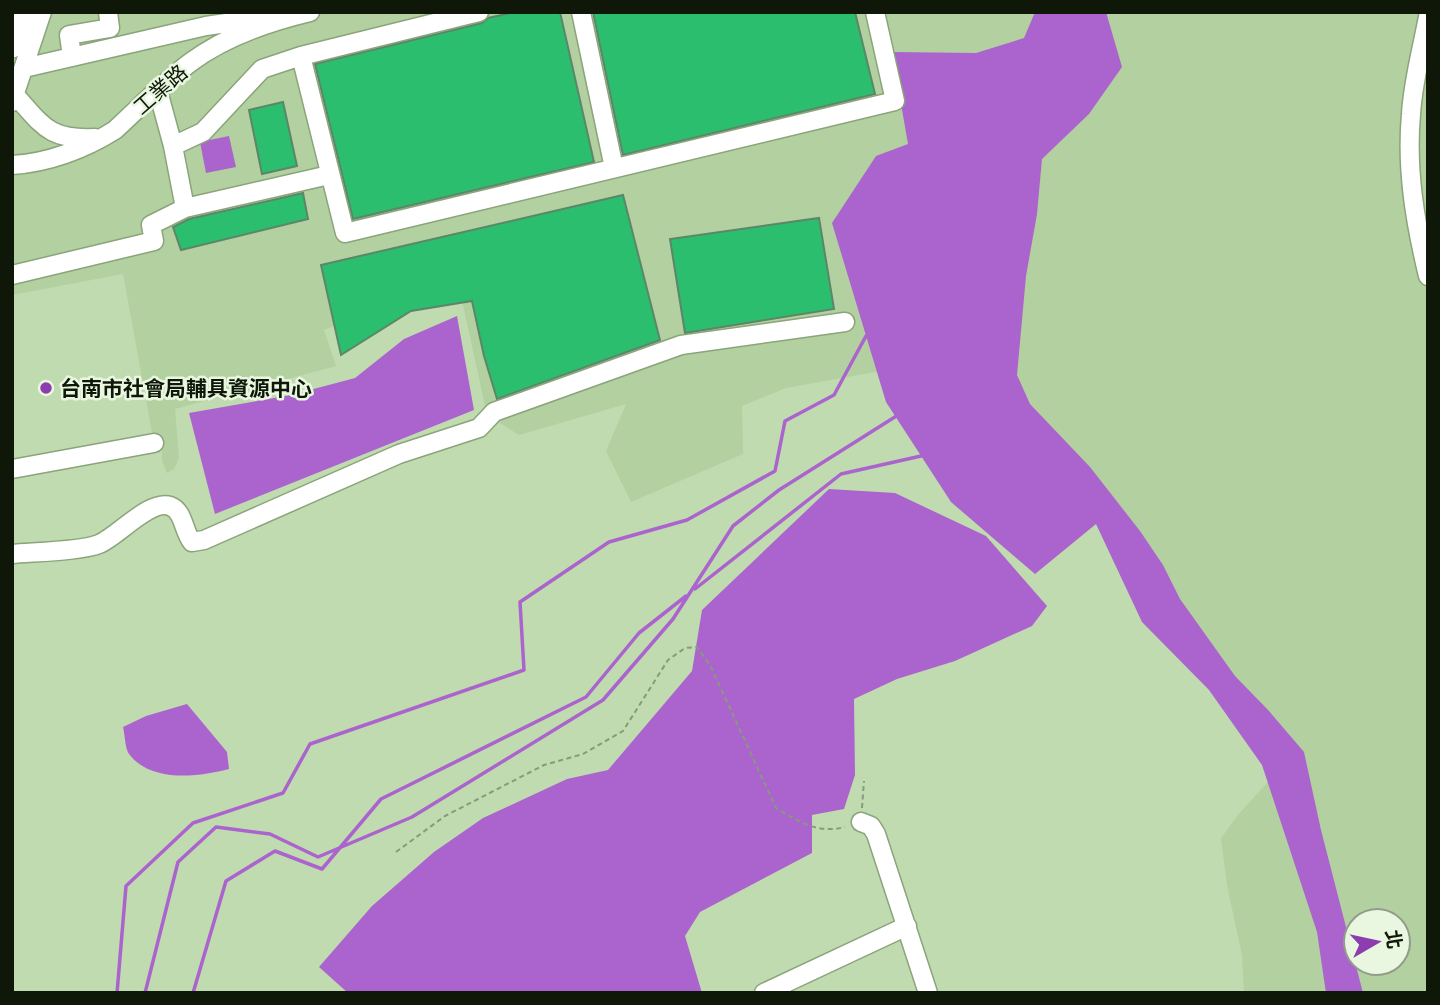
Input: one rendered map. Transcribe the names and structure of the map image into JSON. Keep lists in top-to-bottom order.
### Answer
{
  "streets": {
    "street": ["工業路"]
  },
  "places": ["台南市社會局輔具資源中心"],
  "north": "right"
}
